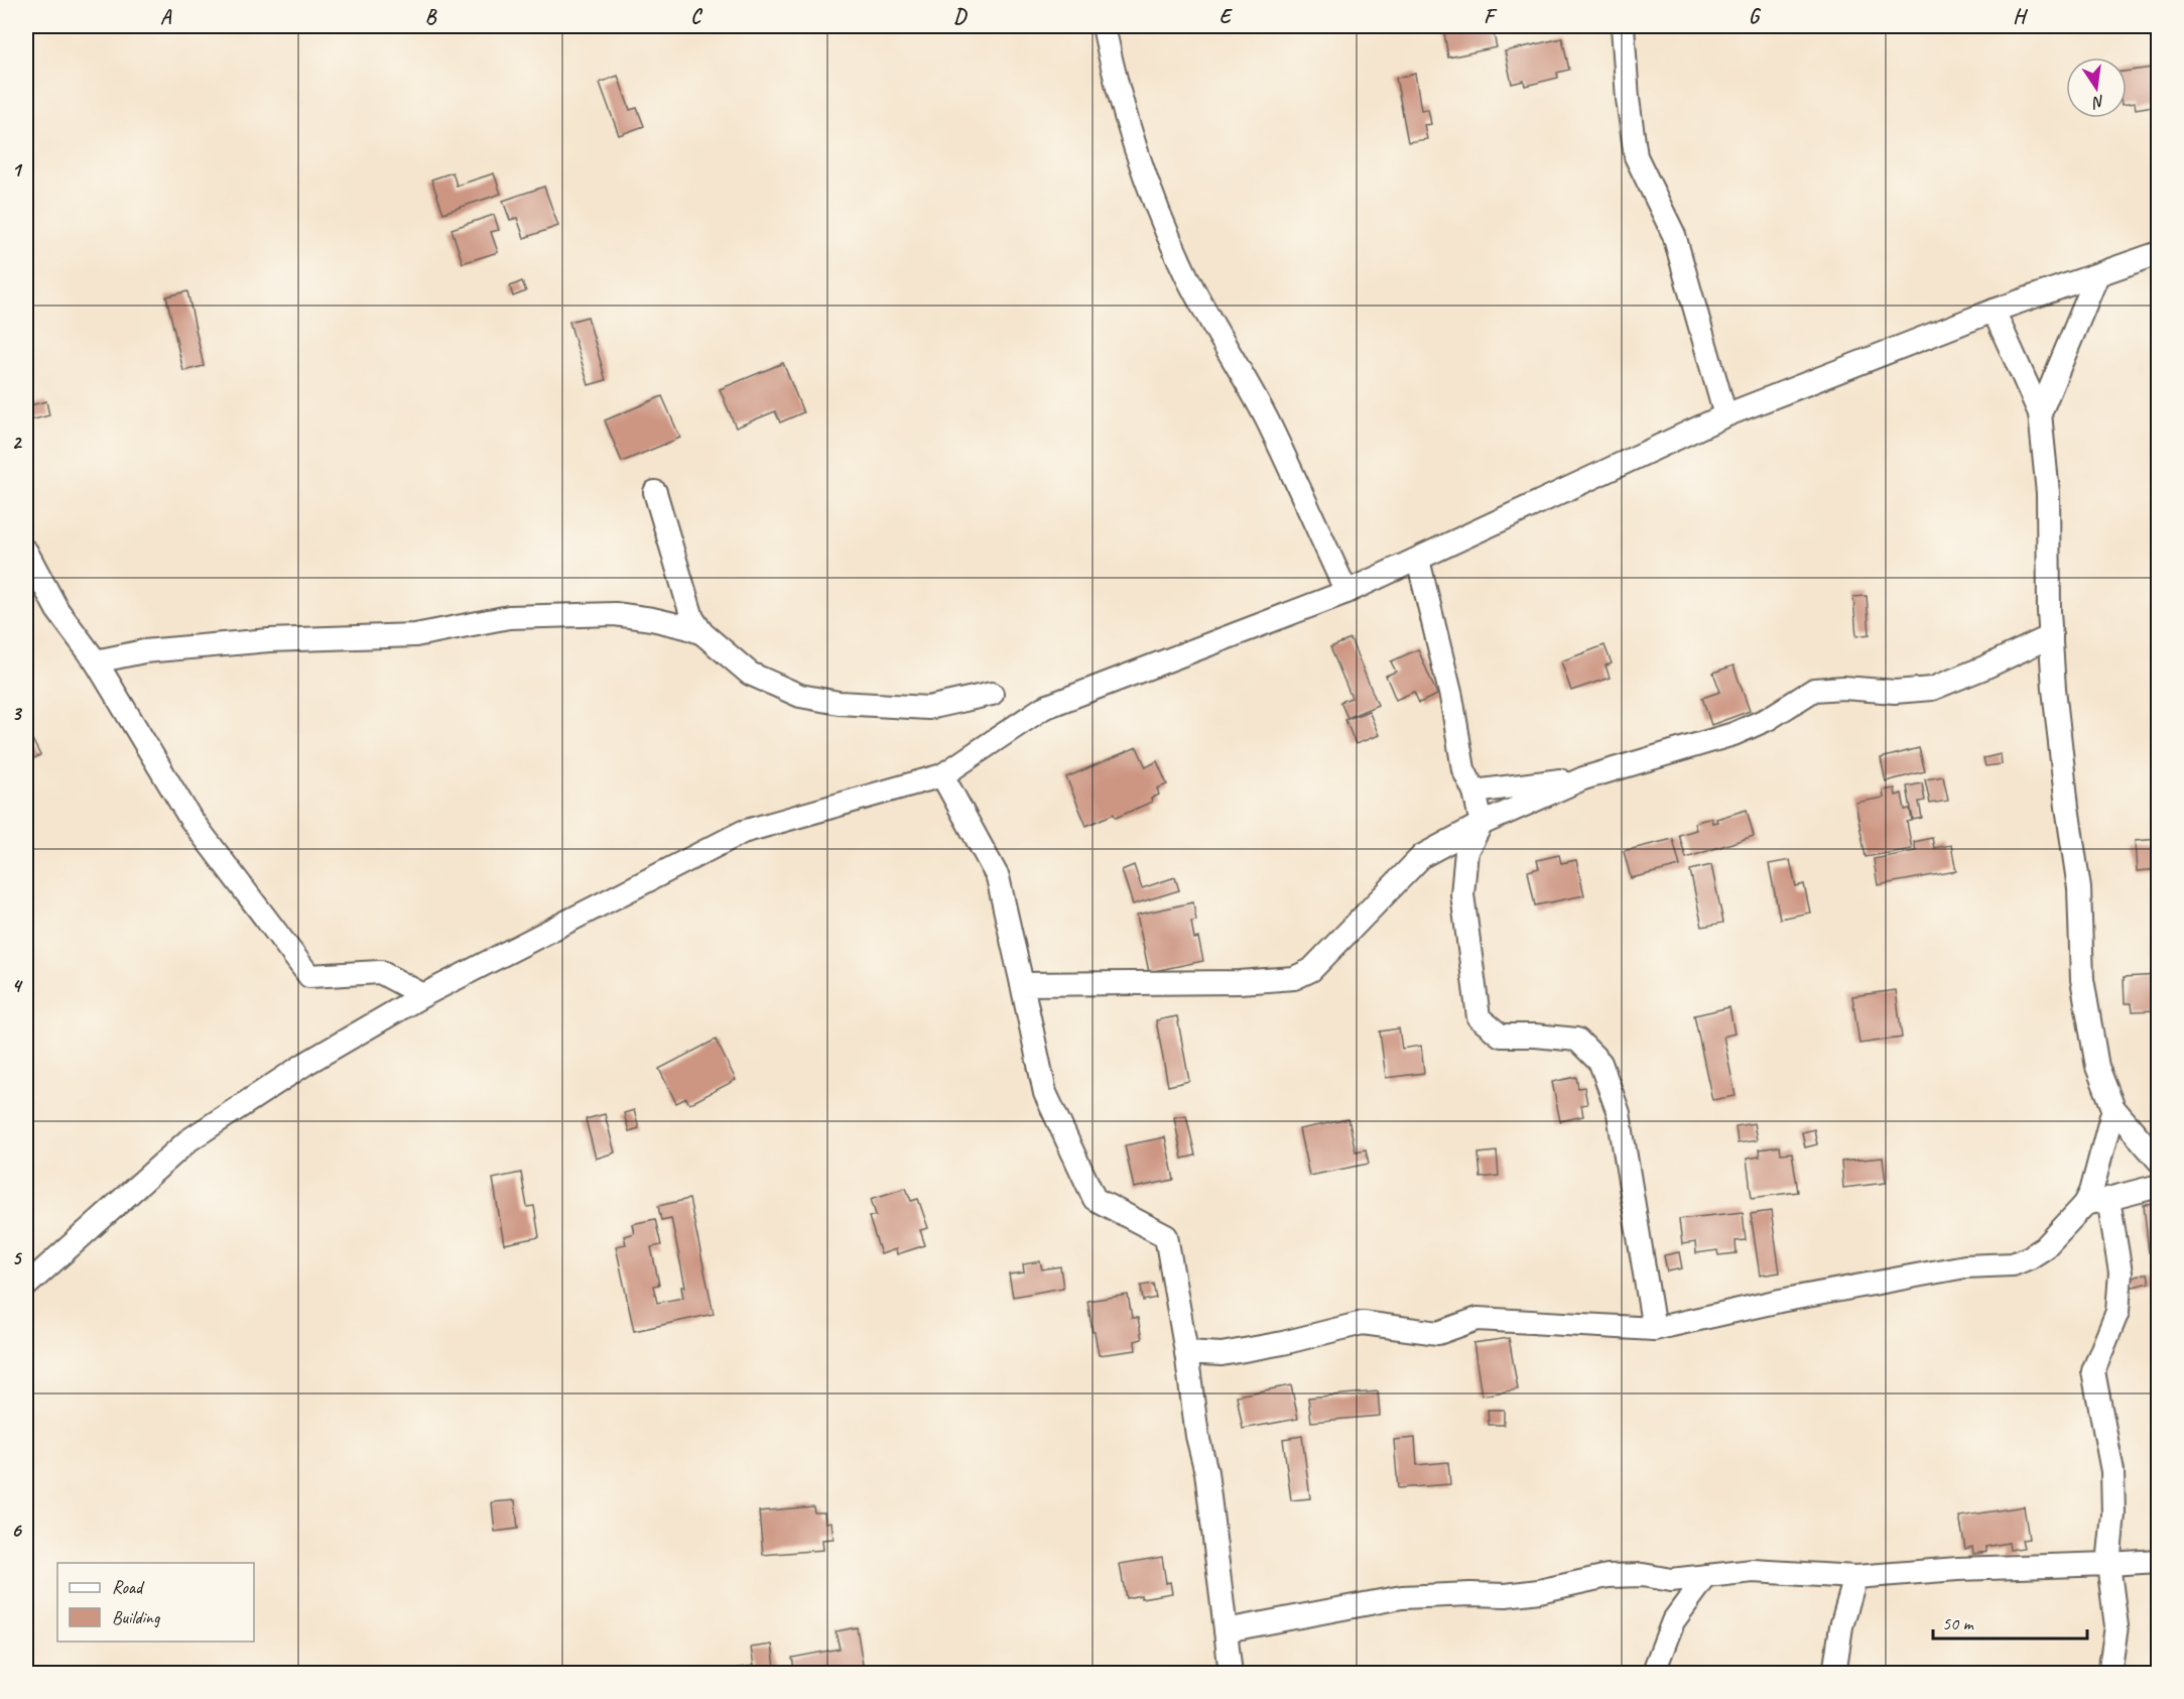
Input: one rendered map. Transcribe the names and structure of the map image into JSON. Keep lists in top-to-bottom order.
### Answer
{
  "legend": ["Road", "Building"],
  "scale_bar": "50 m",
  "north": "bottom",
  "grid": {
    "columns": [
      "A",
      "B",
      "C",
      "D",
      "E",
      "F",
      "G",
      "H"
    ],
    "rows": [
      "1",
      "2",
      "3",
      "4",
      "5",
      "6"
    ]
  }
}
